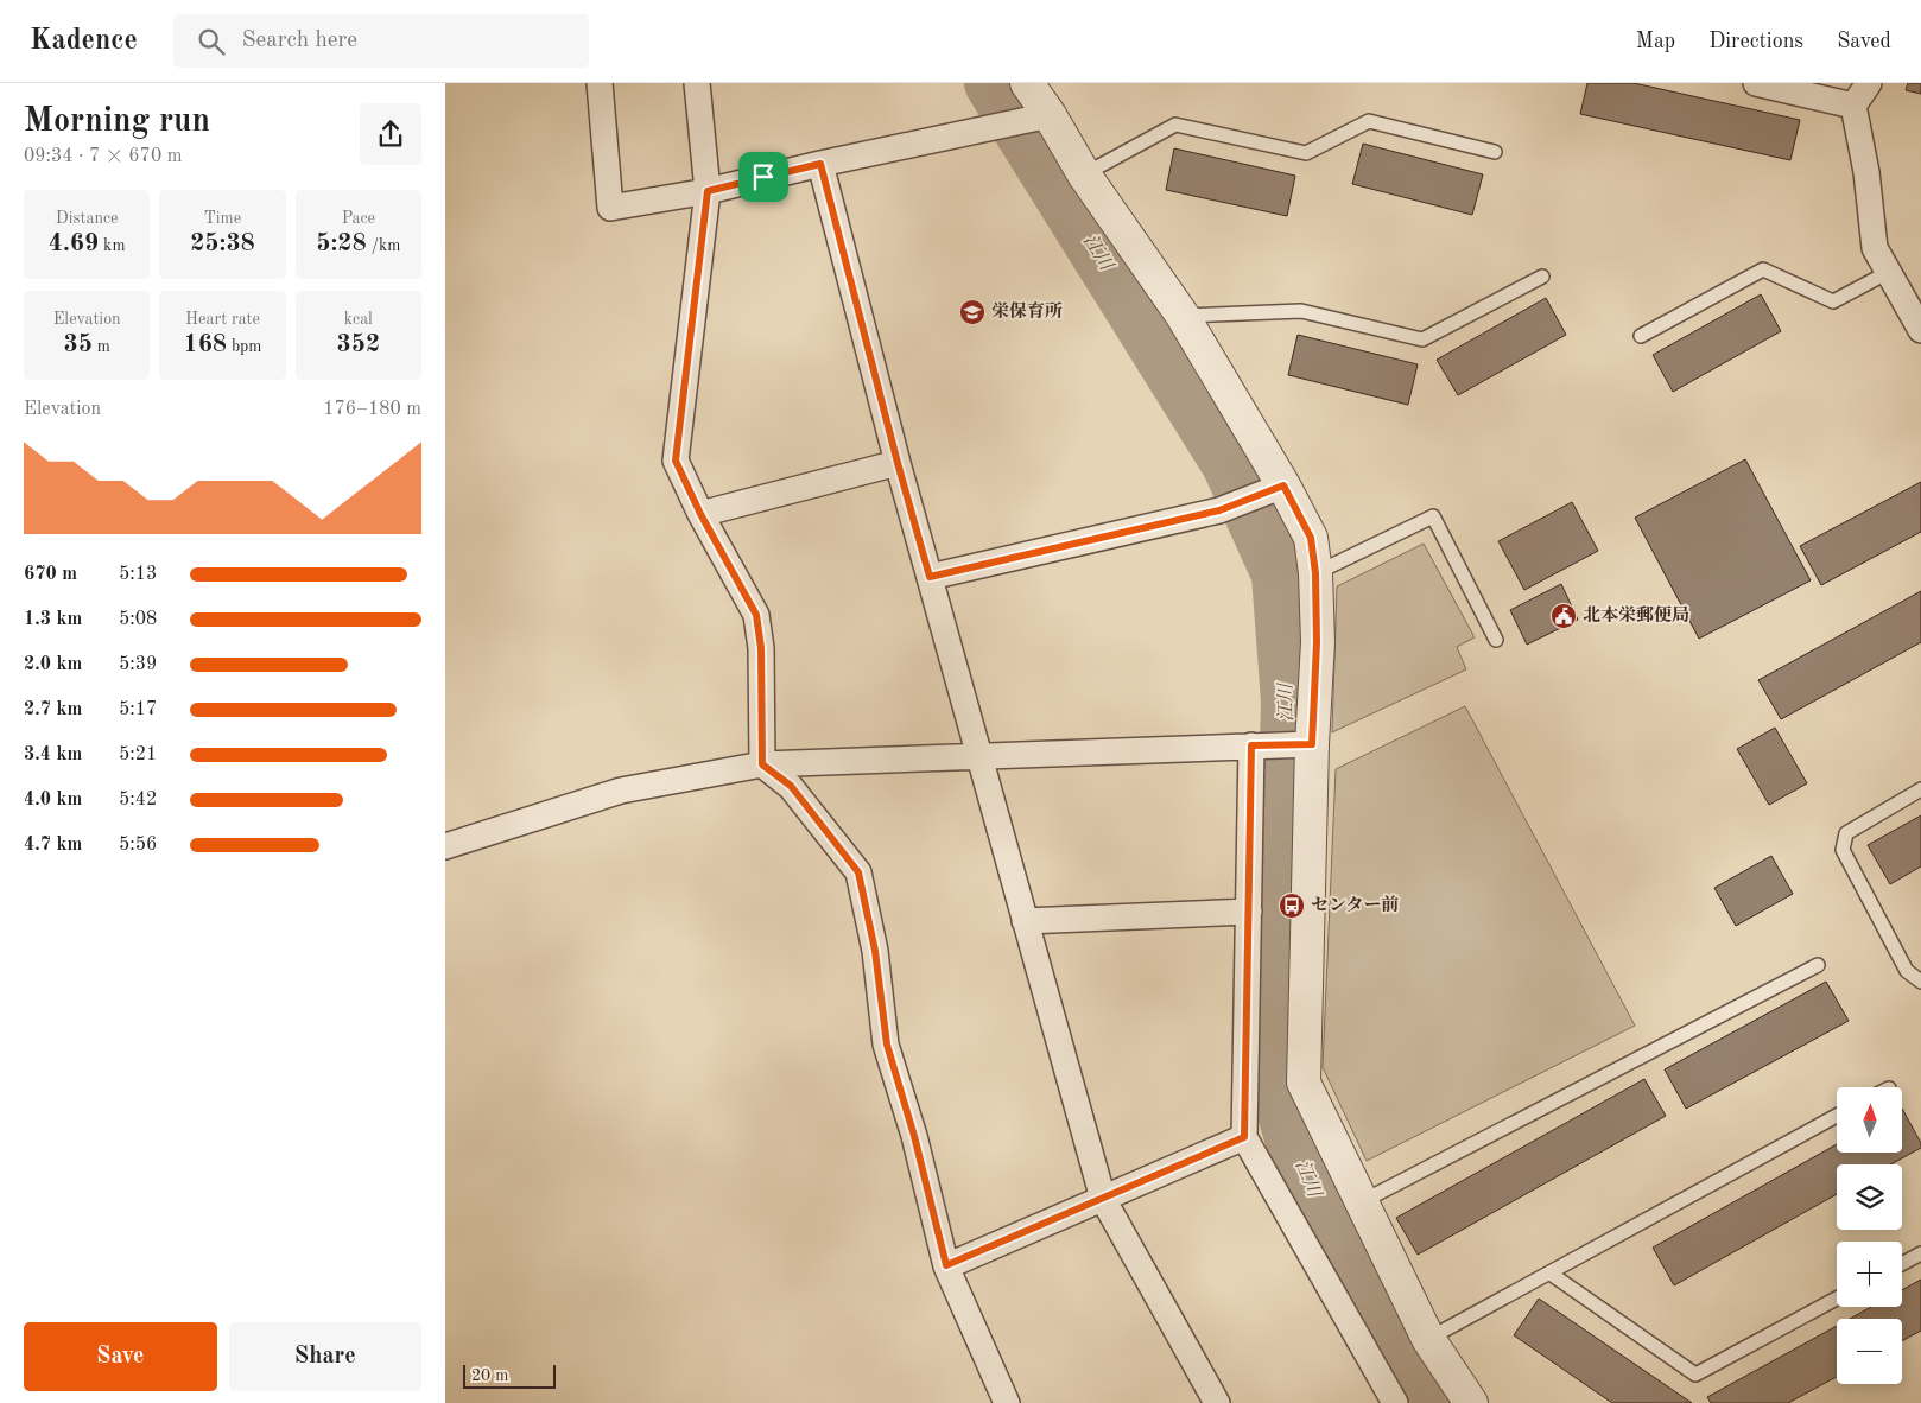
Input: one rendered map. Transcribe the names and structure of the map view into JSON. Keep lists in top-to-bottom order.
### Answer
{
  "water": ["江川"],
  "places": {
    "school or university": ["栄保育所"],
    "public building": ["北本栄郵便局"],
    "bus stop": ["センター前"]
  },
  "scale_bar": "20 m",
  "north": "top",
  "page": {
    "header": "Kadence",
    "search": "Search here",
    "nav": ["Map", "Directions", "Saved"],
    "heading": ["Morning run", "09:34 · 7 × 670 m"],
    "stats": [
      ["Distance", "4.69 km"],
      ["Time", "25:38"],
      ["Pace", "5:28 /km"],
      ["Elevation", "35 m"],
      ["Heart rate", "168 bpm"],
      ["kcal", "352"]
    ],
    "chart": ["Elevation", "176–180 m"],
    "list": [
      {
        "name": "670 m",
        "note": "5:13"
      },
      {
        "name": "1.3 km",
        "note": "5:08"
      },
      {
        "name": "2.0 km",
        "note": "5:39"
      },
      {
        "name": "2.7 km",
        "note": "5:17"
      },
      {
        "name": "3.4 km",
        "note": "5:21"
      },
      {
        "name": "4.0 km",
        "note": "5:42"
      },
      {
        "name": "4.7 km",
        "note": "5:56"
      }
    ],
    "map_buttons": ["+", "−"],
    "buttons": ["Save", "Share"],
    "scale": "20 m"
  }
}
